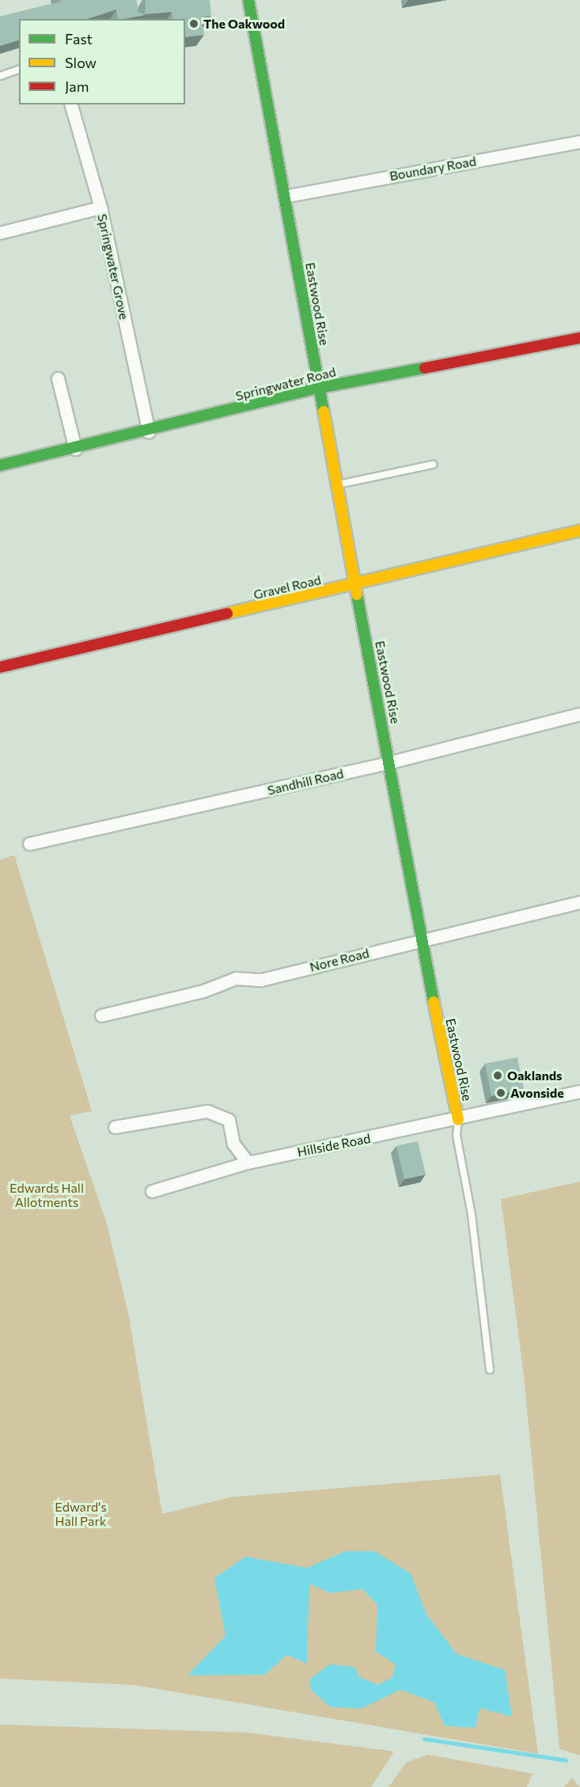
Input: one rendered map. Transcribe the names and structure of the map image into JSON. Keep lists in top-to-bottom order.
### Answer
{
  "streets": {
    "street": [
      "Boundary Road",
      "Springwater Grove",
      "Eastwood Rise",
      "Springwater Road",
      "Gravel Road",
      "Sandhill Road",
      "Nore Road",
      "Hillside Road"
    ]
  },
  "crossings": [
    ["Boundary Road", "Eastwood Rise"],
    ["Springwater Grove", "Springwater Road"],
    ["Eastwood Rise", "Springwater Road"],
    ["Eastwood Rise", "Gravel Road"],
    ["Eastwood Rise", "Sandhill Road"],
    ["Eastwood Rise", "Nore Road"],
    ["Eastwood Rise", "Hillside Road"]
  ],
  "parks": ["Edwards Hall Allotments", "Edward's Hall Park"],
  "places": ["The Oakwood", "Oaklands", "Avonside"],
  "legend": ["Fast", "Slow", "Jam"]
}
